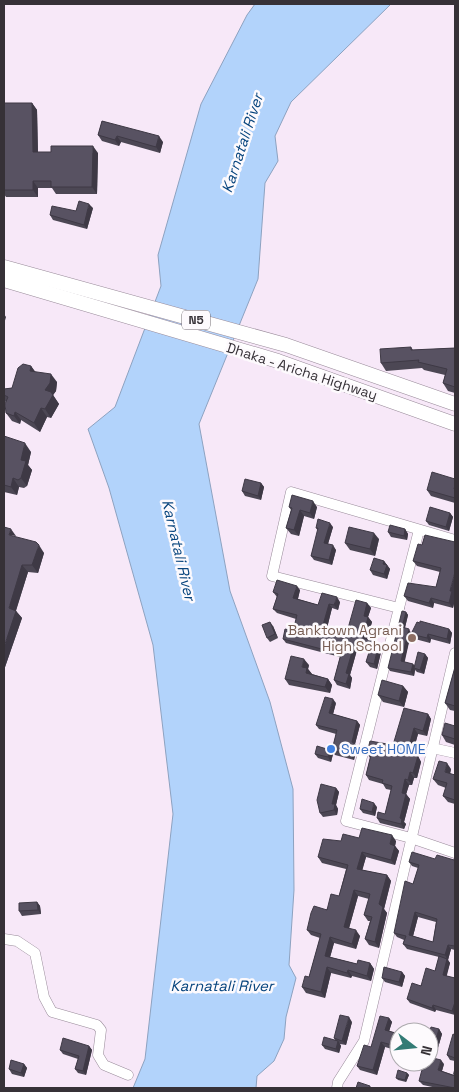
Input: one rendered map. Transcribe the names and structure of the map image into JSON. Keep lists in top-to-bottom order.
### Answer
{
  "streets": {
    "highway": ["N5", "Dhaka - Aricha Highway"]
  },
  "water": ["Karnatali River"],
  "places": ["Banktown Agrani High School", "Sweet HOME"],
  "north": "right"
}
